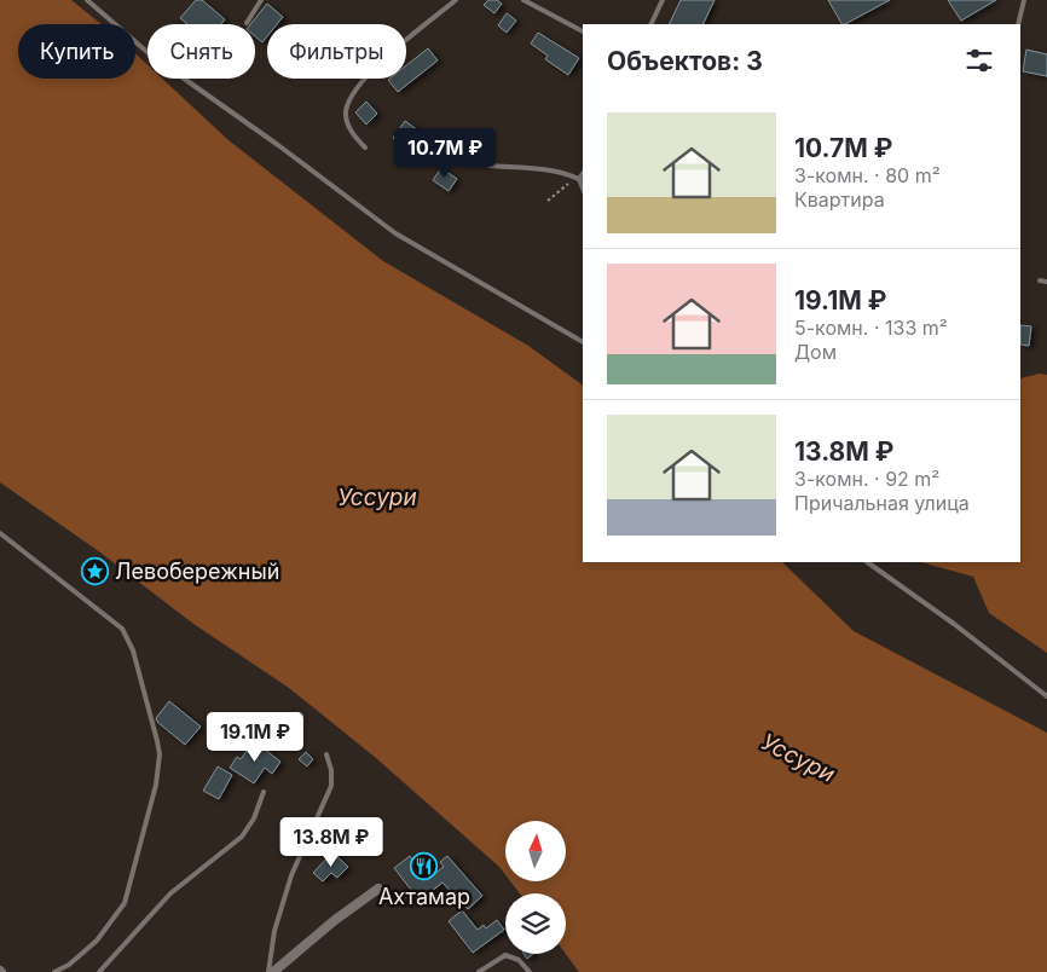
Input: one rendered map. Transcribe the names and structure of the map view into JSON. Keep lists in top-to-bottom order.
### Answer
{
  "water": ["Уссури"],
  "places": {
    "place": ["Левобережный"],
    "restaurant": ["Ахтамар"]
  },
  "north": "top",
  "page": {
    "chip": ["Купить", "Снять", "Фильтры"],
    "heading": "Объектов: 3",
    "list": [
      {
        "name": "10.7M ₽",
        "note": "3-комн. · 80 m² · Квартира"
      },
      {
        "name": "19.1M ₽",
        "note": "5-комн. · 133 m² · Дом"
      },
      {
        "name": "13.8M ₽",
        "note": "3-комн. · 92 m² · Причальная улица"
      }
    ],
    "price": ["10.7M ₽", "19.1M ₽", "13.8M ₽"]
  }
}
